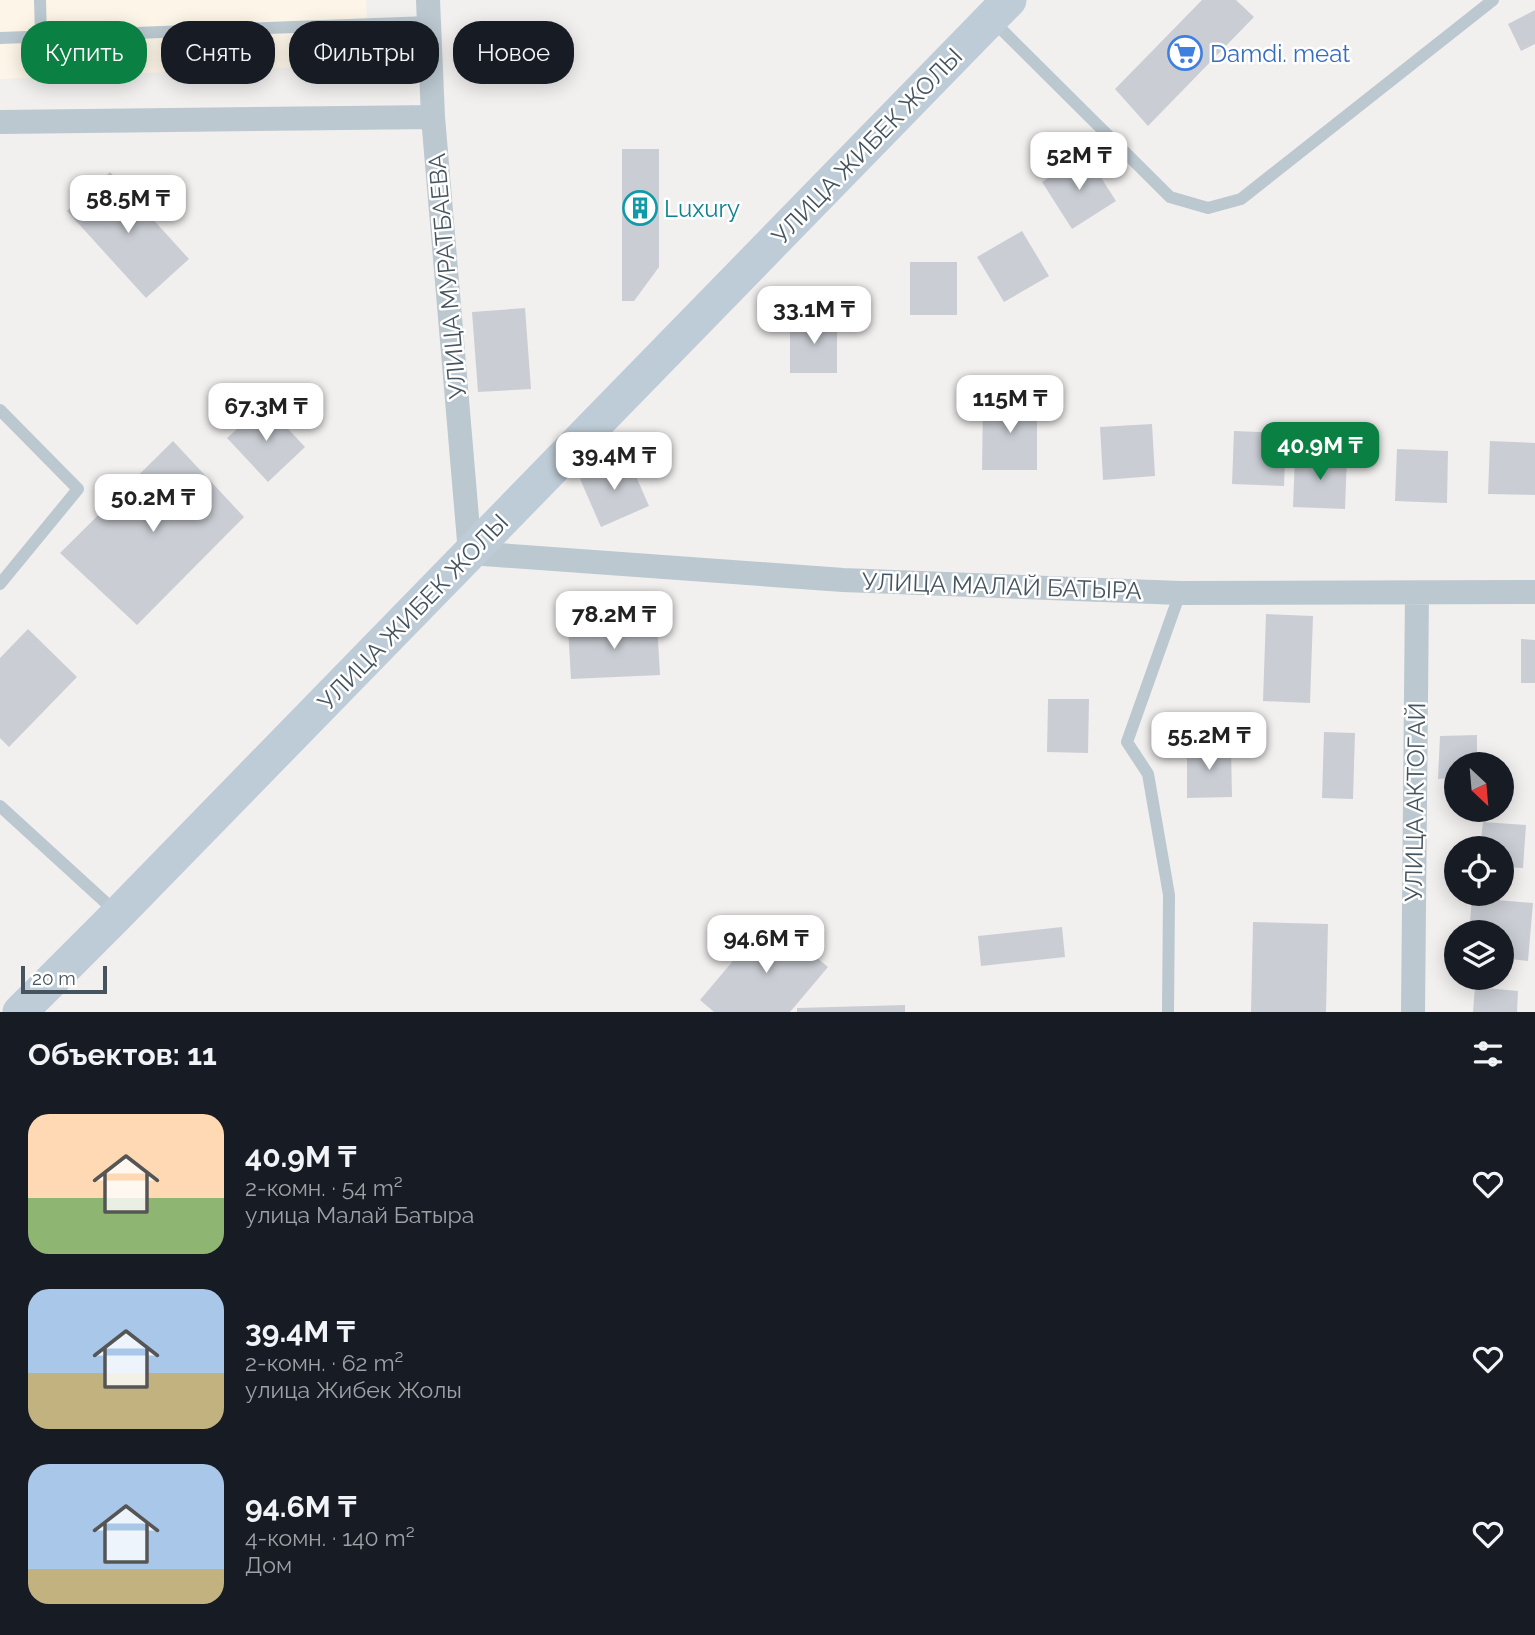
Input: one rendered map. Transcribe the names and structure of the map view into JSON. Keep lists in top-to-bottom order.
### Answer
{
  "streets": {
    "main road": ["УЛИЦА ЖИБЕК ЖОЛЫ"],
    "street": ["УЛИЦА МУРАТБАЕВА", "УЛИЦА МАЛАЙ БАТЫРА", "УЛИЦА АКТОГАЙ"]
  },
  "crossings": [
    ["УЛИЦА ЖИБЕК ЖОЛЫ", "УЛИЦА МУРАТБАЕВА"],
    ["УЛИЦА ЖИБЕК ЖОЛЫ", "УЛИЦА МАЛАЙ БАТЫРА"],
    ["УЛИЦА МУРАТБАЕВА", "УЛИЦА МАЛАЙ БАТЫРА"],
    ["УЛИЦА МАЛАЙ БАТЫРА", "УЛИЦА АКТОГАЙ"]
  ],
  "places": {
    "supermarket": ["Damdi. meat"],
    "building": ["Luxury"]
  },
  "scale_bar": "20 m",
  "north": "bottom right",
  "page": {
    "chip": [
      "Купить",
      "Снять",
      "Фильтры",
      "Новое"
    ],
    "price": [
      "52M ₸",
      "58.5M ₸",
      "33.1M ₸",
      "115M ₸",
      "67.3M ₸",
      "40.9M ₸",
      "39.4M ₸",
      "50.2M ₸",
      "78.2M ₸",
      "55.2M ₸",
      "94.6M ₸"
    ],
    "scale": "20 m",
    "heading": "Объектов: 11",
    "list": [
      {
        "name": "40.9M ₸",
        "note": "2-комн. · 54 m² · улица Малай Батыра"
      },
      {
        "name": "39.4M ₸",
        "note": "2-комн. · 62 m² · улица Жибек Жолы"
      },
      {
        "name": "94.6M ₸",
        "note": "4-комн. · 140 m² · Дом"
      }
    ]
  }
}
